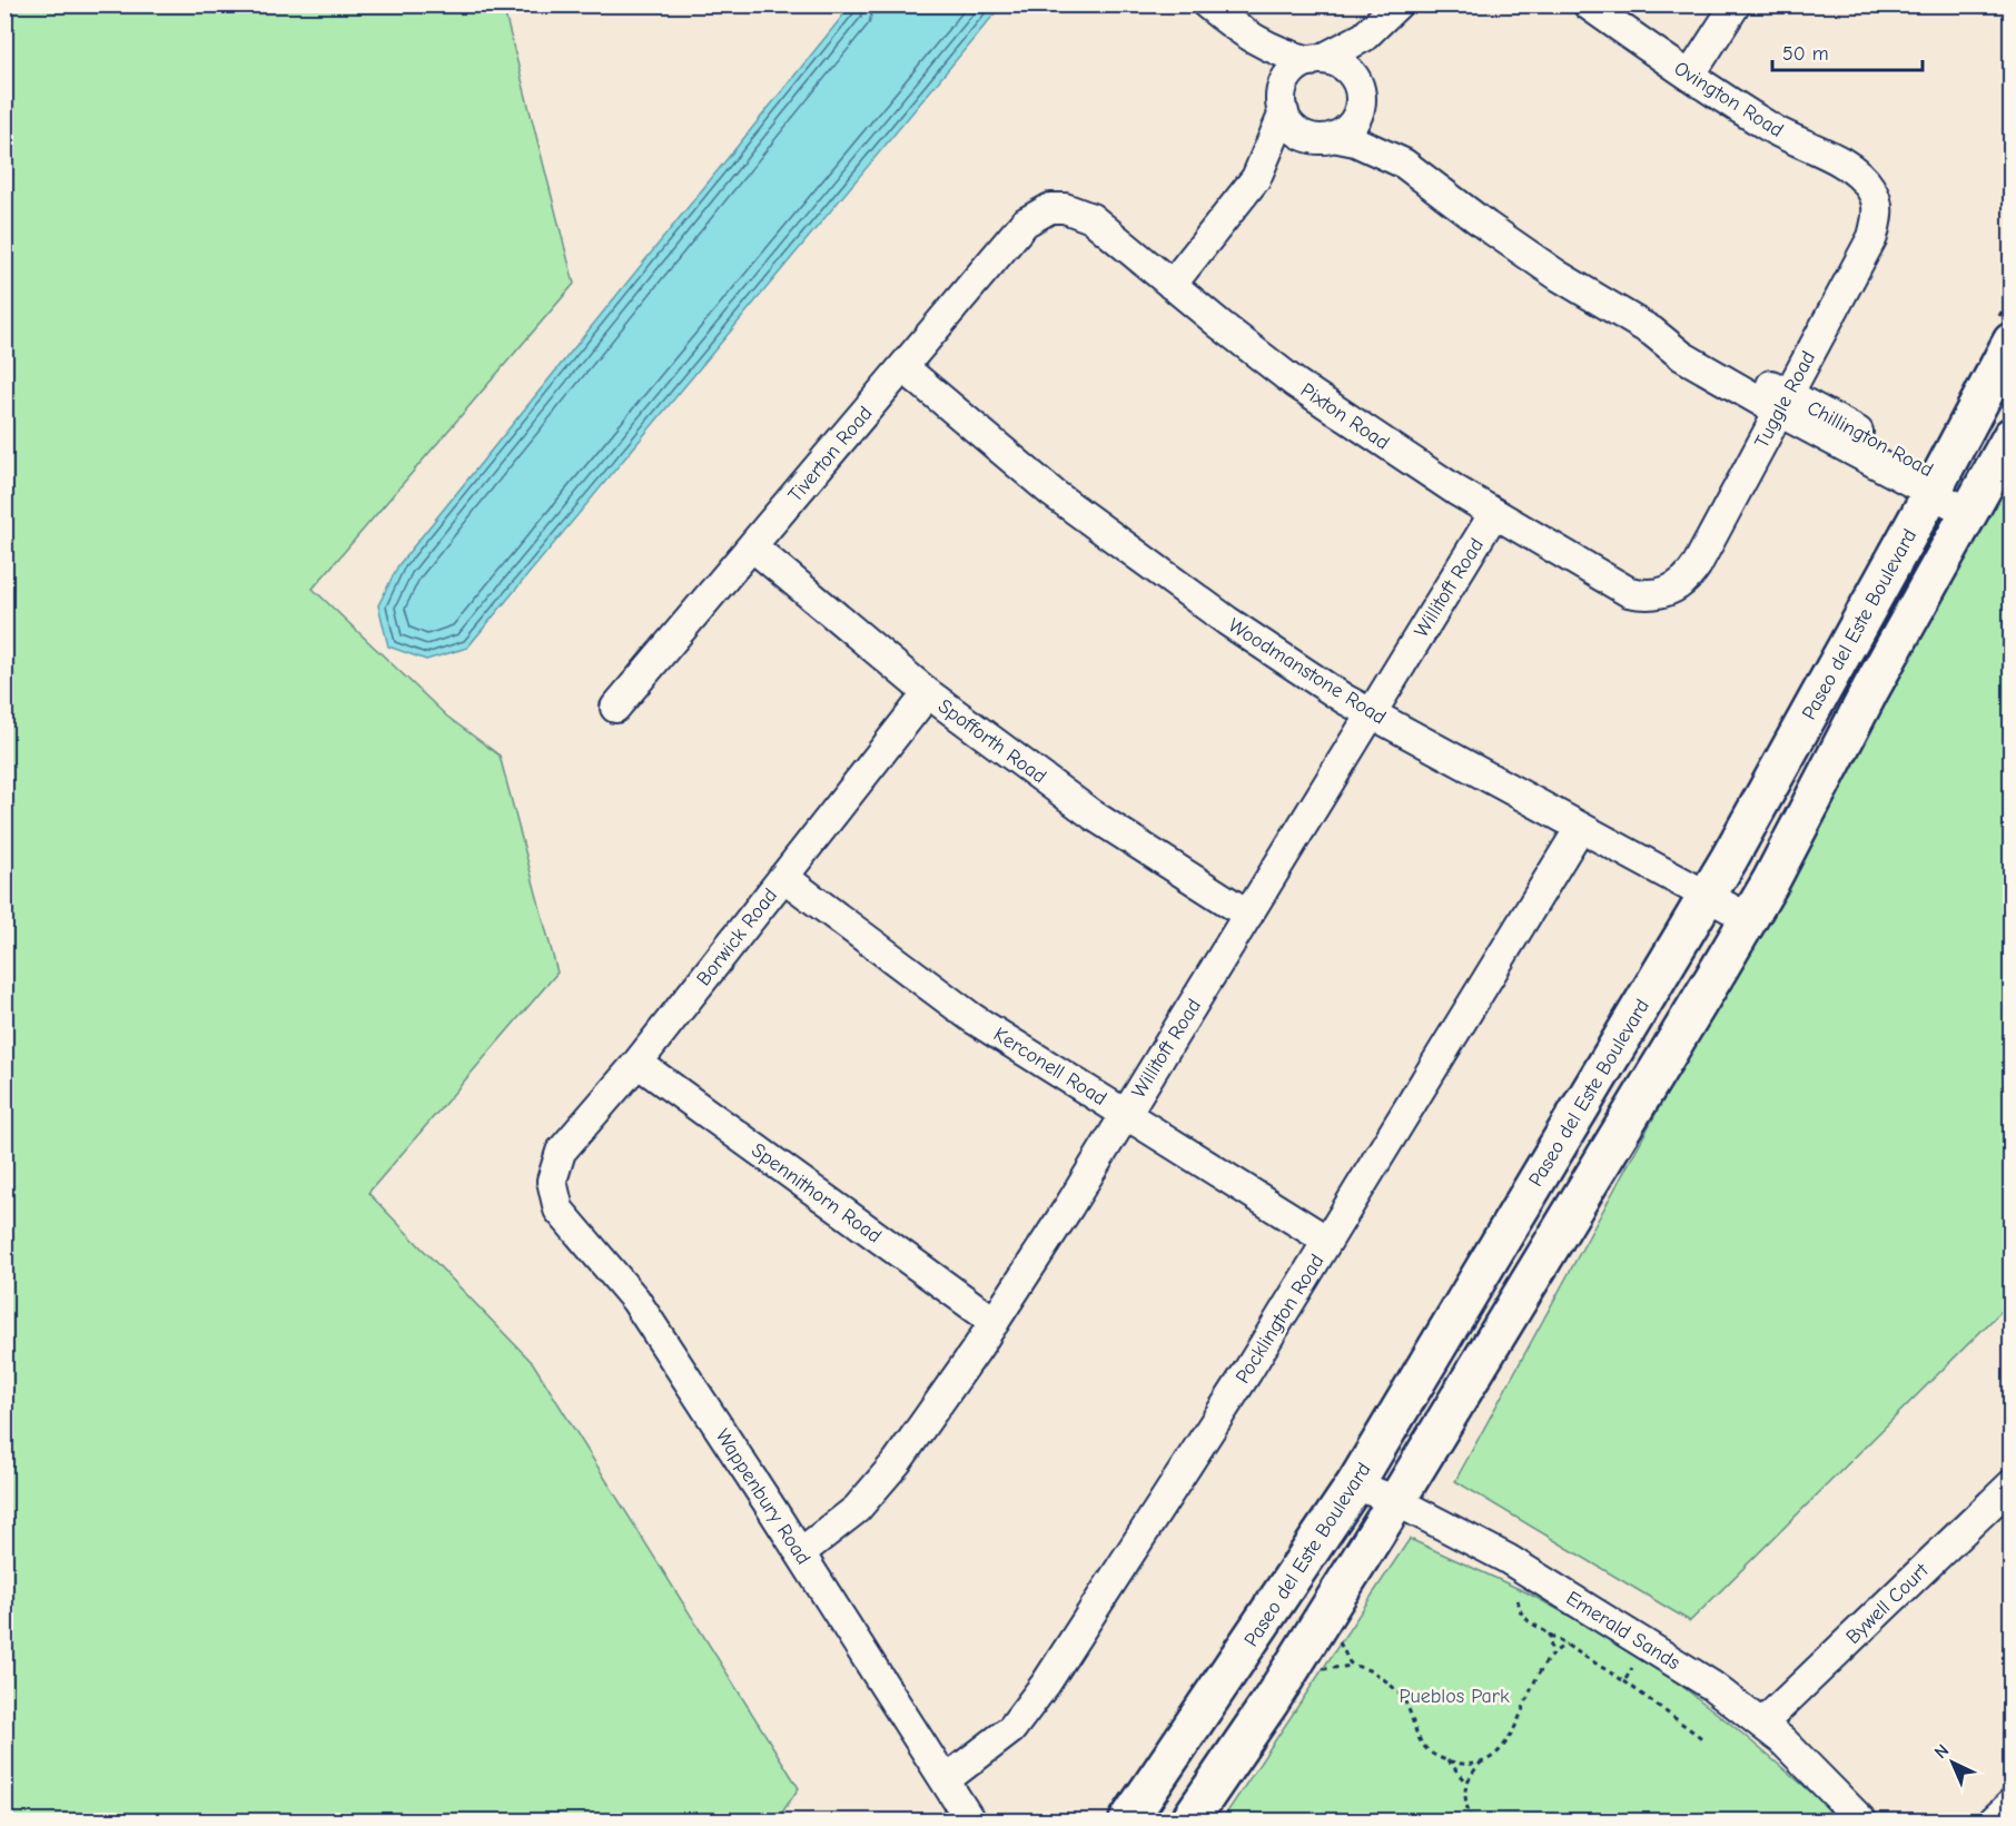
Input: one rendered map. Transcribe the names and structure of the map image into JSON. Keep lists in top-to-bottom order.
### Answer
{
  "streets": {
    "main road": ["Paseo del Este Boulevard"],
    "street": [
      "Ovington Road",
      "Tuggle Road",
      "Pixton Road",
      "Chillington Road",
      "Tiverton Road",
      "Willitoft Road",
      "Woodmanstone Road",
      "Spofforth Road",
      "Borwick Road",
      "Kerconell Road",
      "Spennithorn Road",
      "Pocklington Road",
      "Wappenbury Road",
      "Bywell Court",
      "Emerald Sands"
    ]
  },
  "crossings": [
    ["Ovington Road", "Tuggle Road"],
    ["Tuggle Road", "Pixton Road"],
    ["Tuggle Road", "Chillington Road"],
    ["Pixton Road", "Tiverton Road"],
    ["Pixton Road", "Willitoft Road"],
    ["Chillington Road", "Paseo del Este Boulevard"],
    ["Tiverton Road", "Woodmanstone Road"],
    ["Tiverton Road", "Spofforth Road"],
    ["Willitoft Road", "Woodmanstone Road"],
    ["Willitoft Road", "Spofforth Road"],
    ["Willitoft Road", "Kerconell Road"],
    ["Willitoft Road", "Spennithorn Road"],
    ["Willitoft Road", "Wappenbury Road"],
    ["Paseo del Este Boulevard", "Woodmanstone Road"],
    ["Paseo del Este Boulevard", "Emerald Sands"],
    ["Woodmanstone Road", "Pocklington Road"],
    ["Spofforth Road", "Borwick Road"],
    ["Borwick Road", "Kerconell Road"],
    ["Borwick Road", "Spennithorn Road"],
    ["Borwick Road", "Wappenbury Road"],
    ["Kerconell Road", "Pocklington Road"],
    ["Pocklington Road", "Wappenbury Road"],
    ["Bywell Court", "Emerald Sands"]
  ],
  "parks": ["Pueblos Park"],
  "scale_bar": "50 m",
  "north": "top left"
}
